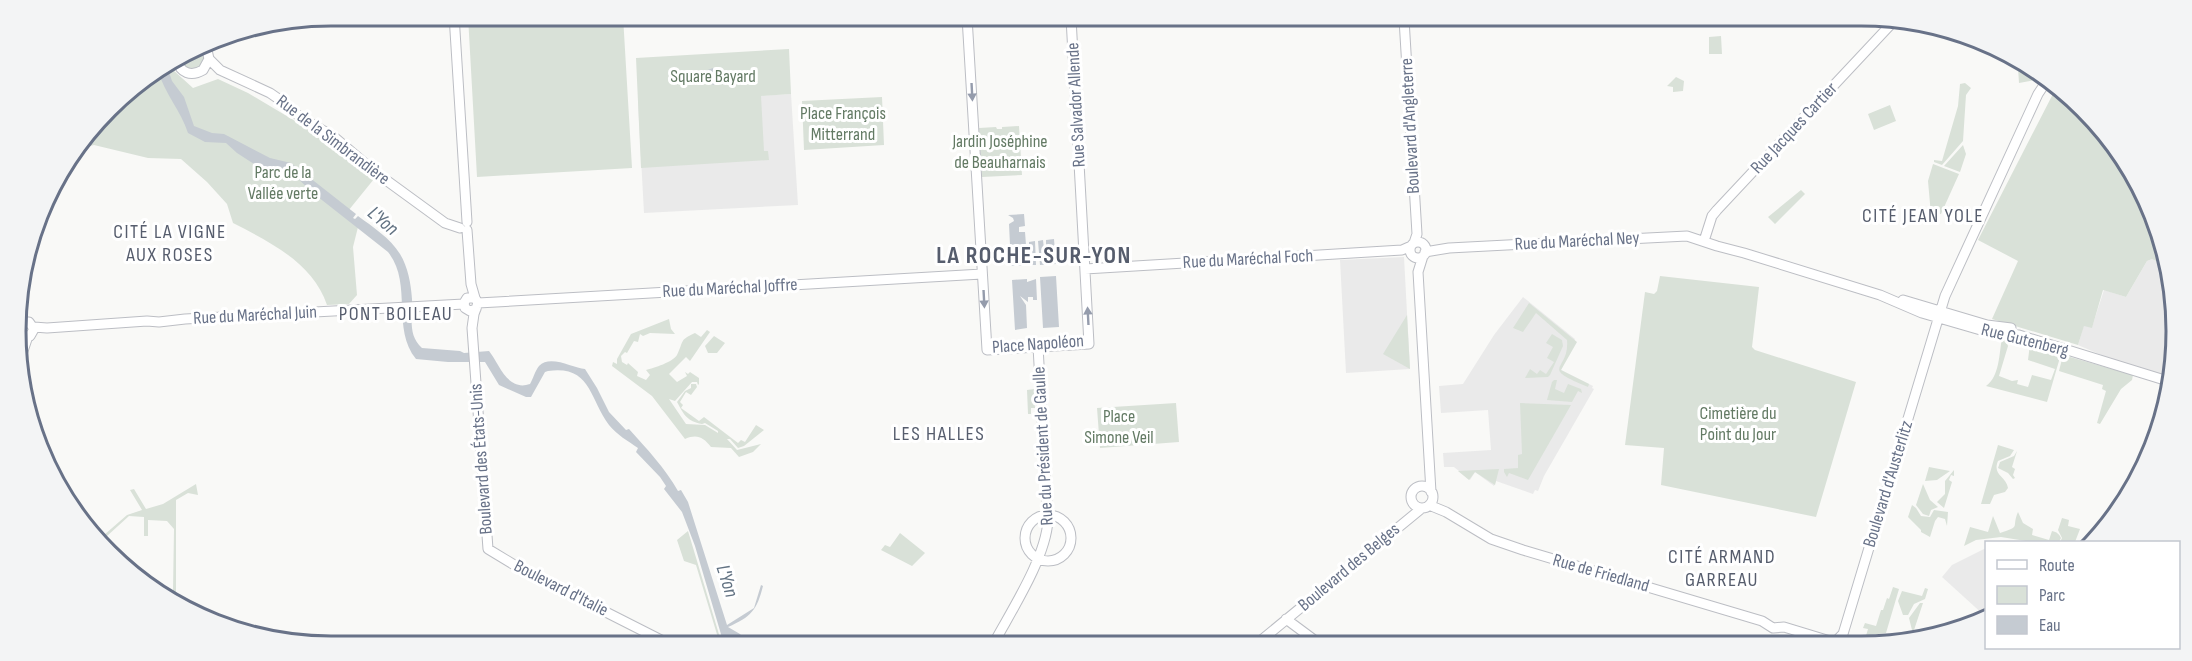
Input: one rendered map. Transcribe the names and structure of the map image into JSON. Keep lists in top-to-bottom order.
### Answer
{
  "streets": {
    "street": [
      "Rue Salvador Allende",
      "Boulevard d'Angleterre",
      "Rue Jacques Cartier",
      "Rue de la Simbrandière",
      "Rue du Maréchal Ney",
      "Rue du Maréchal Foch",
      "Rue du Maréchal Joffre",
      "Rue du Maréchal Juin",
      "Rue Gutenberg",
      "Place Napoléon",
      "Rue du Président de Gaulle",
      "Boulevard des États-Unis",
      "Boulevard d'Austerlitz",
      "Boulevard des Belges",
      "Rue de Friedland",
      "Boulevard d'Italie"
    ]
  },
  "crossings": [
    ["Rue Salvador Allende", "Place Napoléon"],
    ["Boulevard d'Angleterre", "Rue du Maréchal Ney"],
    ["Boulevard d'Angleterre", "Rue du Maréchal Foch"],
    ["Boulevard d'Angleterre", "Boulevard des Belges"],
    ["Boulevard d'Angleterre", "Rue de Friedland"],
    ["Rue Jacques Cartier", "Rue du Maréchal Ney"],
    ["Rue Jacques Cartier", "Rue Gutenberg"],
    ["Rue du Maréchal Ney", "Rue du Maréchal Foch"],
    ["Rue du Maréchal Ney", "Rue Gutenberg"],
    ["Rue du Maréchal Foch", "Place Napoléon"],
    ["Rue du Maréchal Joffre", "Rue du Maréchal Juin"],
    ["Rue du Maréchal Joffre", "Place Napoléon"],
    ["Rue du Maréchal Joffre", "Boulevard des États-Unis"],
    ["Rue du Maréchal Juin", "Boulevard des États-Unis"],
    ["Rue Gutenberg", "Boulevard d'Austerlitz"],
    ["Place Napoléon", "Rue du Président de Gaulle"],
    ["Boulevard des États-Unis", "Boulevard d'Italie"],
    ["Boulevard des Belges", "Rue de Friedland"]
  ],
  "districts": [
    "CITÉ JEAN YOLE",
    "CITÉ LA VIGNE AUX ROSES",
    "LA ROCHE-SUR-YON",
    "PONT BOILEAU",
    "LES HALLES",
    "CITÉ ARMAND GARREAU"
  ],
  "water": ["L'Yon"],
  "parks": [
    "Square Bayard",
    "Place François Mitterrand",
    "Jardin Joséphine de Beauharnais",
    "Parc de la Vallée verte",
    "Cimetière du Point du Jour",
    "Place Simone Veil"
  ],
  "legend": ["Route", "Parc", "Eau"]
}
